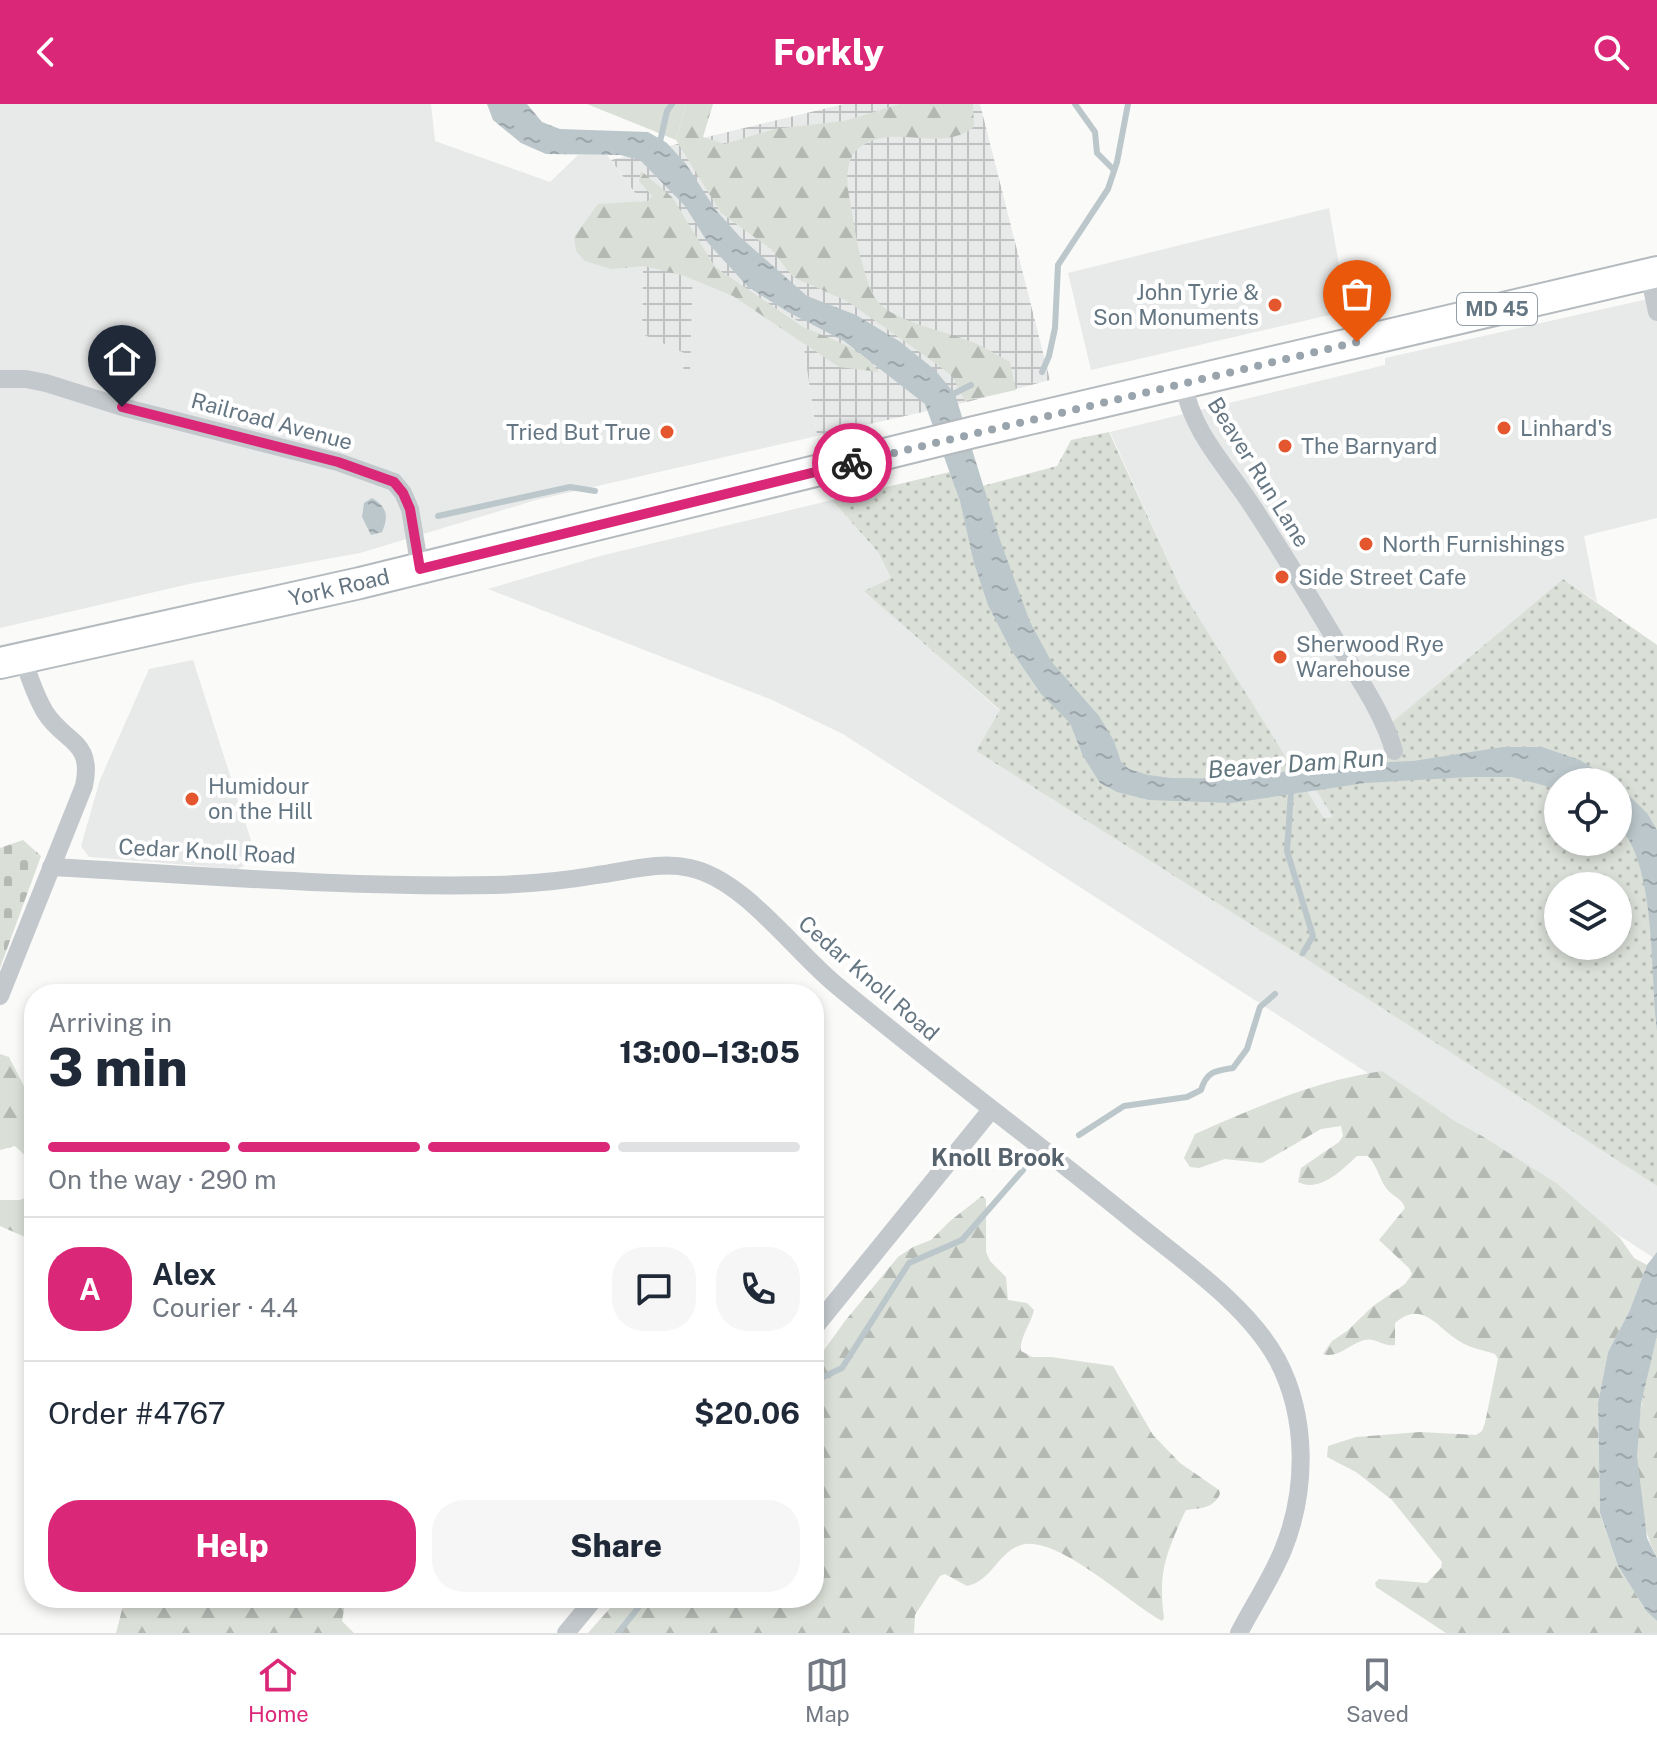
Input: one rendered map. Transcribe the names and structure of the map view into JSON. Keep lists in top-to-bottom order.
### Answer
{
  "streets": {
    "main road": ["MD 45", "York Road"],
    "street": ["Railroad Avenue", "Beaver Run Lane", "Cedar Knoll Road"]
  },
  "crossings": [
    ["Railroad Avenue", "York Road"],
    ["Beaver Run Lane", "York Road"]
  ],
  "districts": ["Knoll Brook"],
  "water": ["Beaver Dam Run"],
  "places": [
    "John Tyrie & Son Monuments",
    "Linhard's",
    "Tried But True",
    "The Barnyard",
    "North Furnishings",
    "Side Street Cafe",
    "Sherwood Rye Warehouse",
    "Humidour on the Hill"
  ],
  "page": {
    "header": "Forkly",
    "heading": ["3 min", "Arriving in", "13:00–13:05"],
    "panel": [
      "Alex",
      "Courier · 4.4",
      "Order #4767",
      "$20.06"
    ],
    "bar": "On the way · 290 m",
    "round": "A",
    "buttons": ["Help", "Share"],
    "tabs": ["Home", "Map", "Saved"]
  }
}
